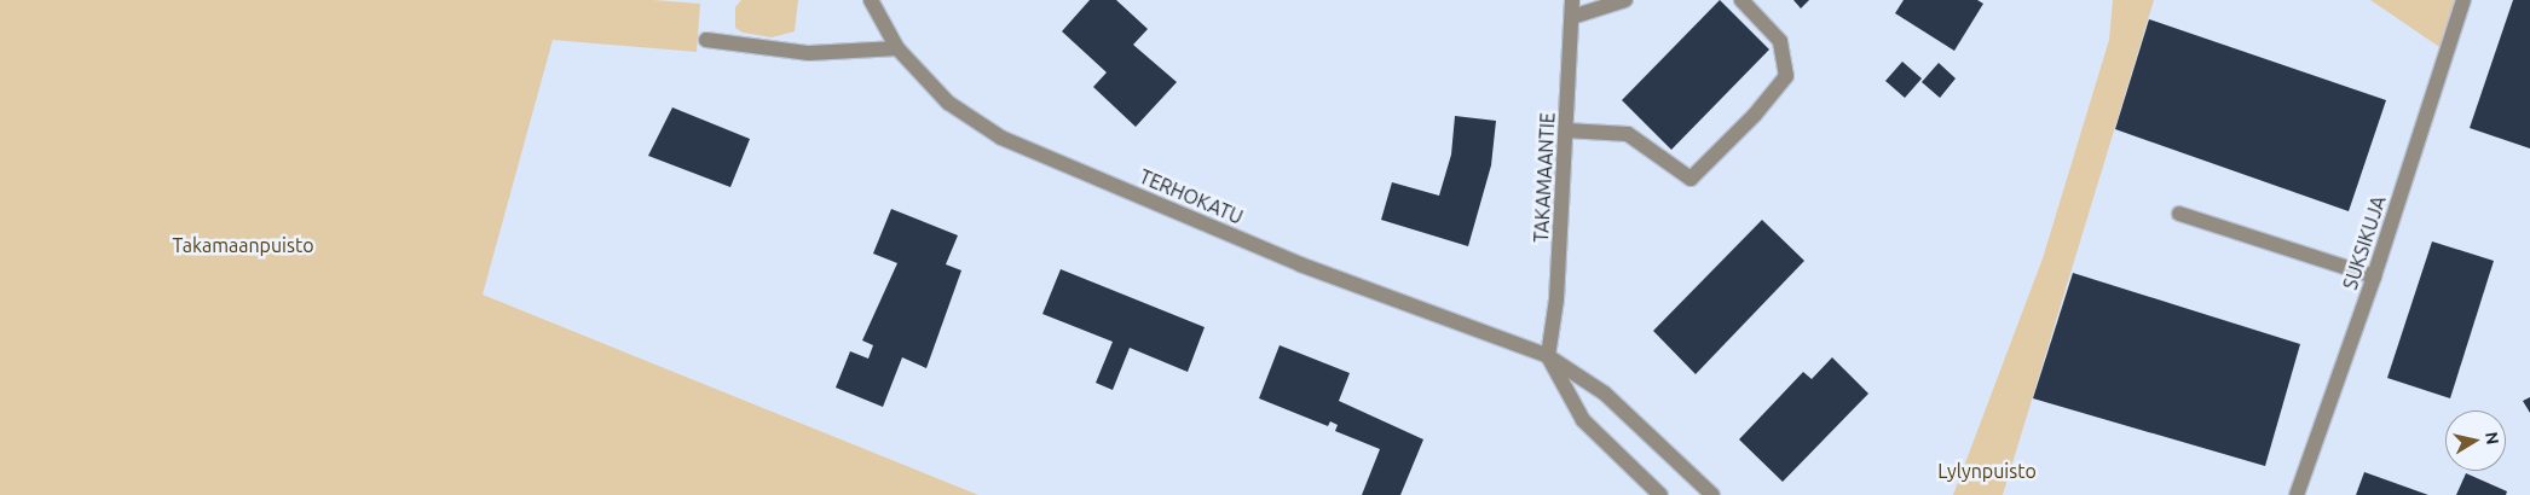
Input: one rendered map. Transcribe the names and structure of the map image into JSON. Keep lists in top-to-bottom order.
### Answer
{
  "streets": {
    "street": ["TAKAMAANTIE", "TERHOKATU", "SUKSIKUJA"]
  },
  "crossings": [
    ["TAKAMAANTIE", "TERHOKATU"]
  ],
  "parks": ["Takamaanpuisto", "Lylynpuisto"],
  "north": "right"
}
